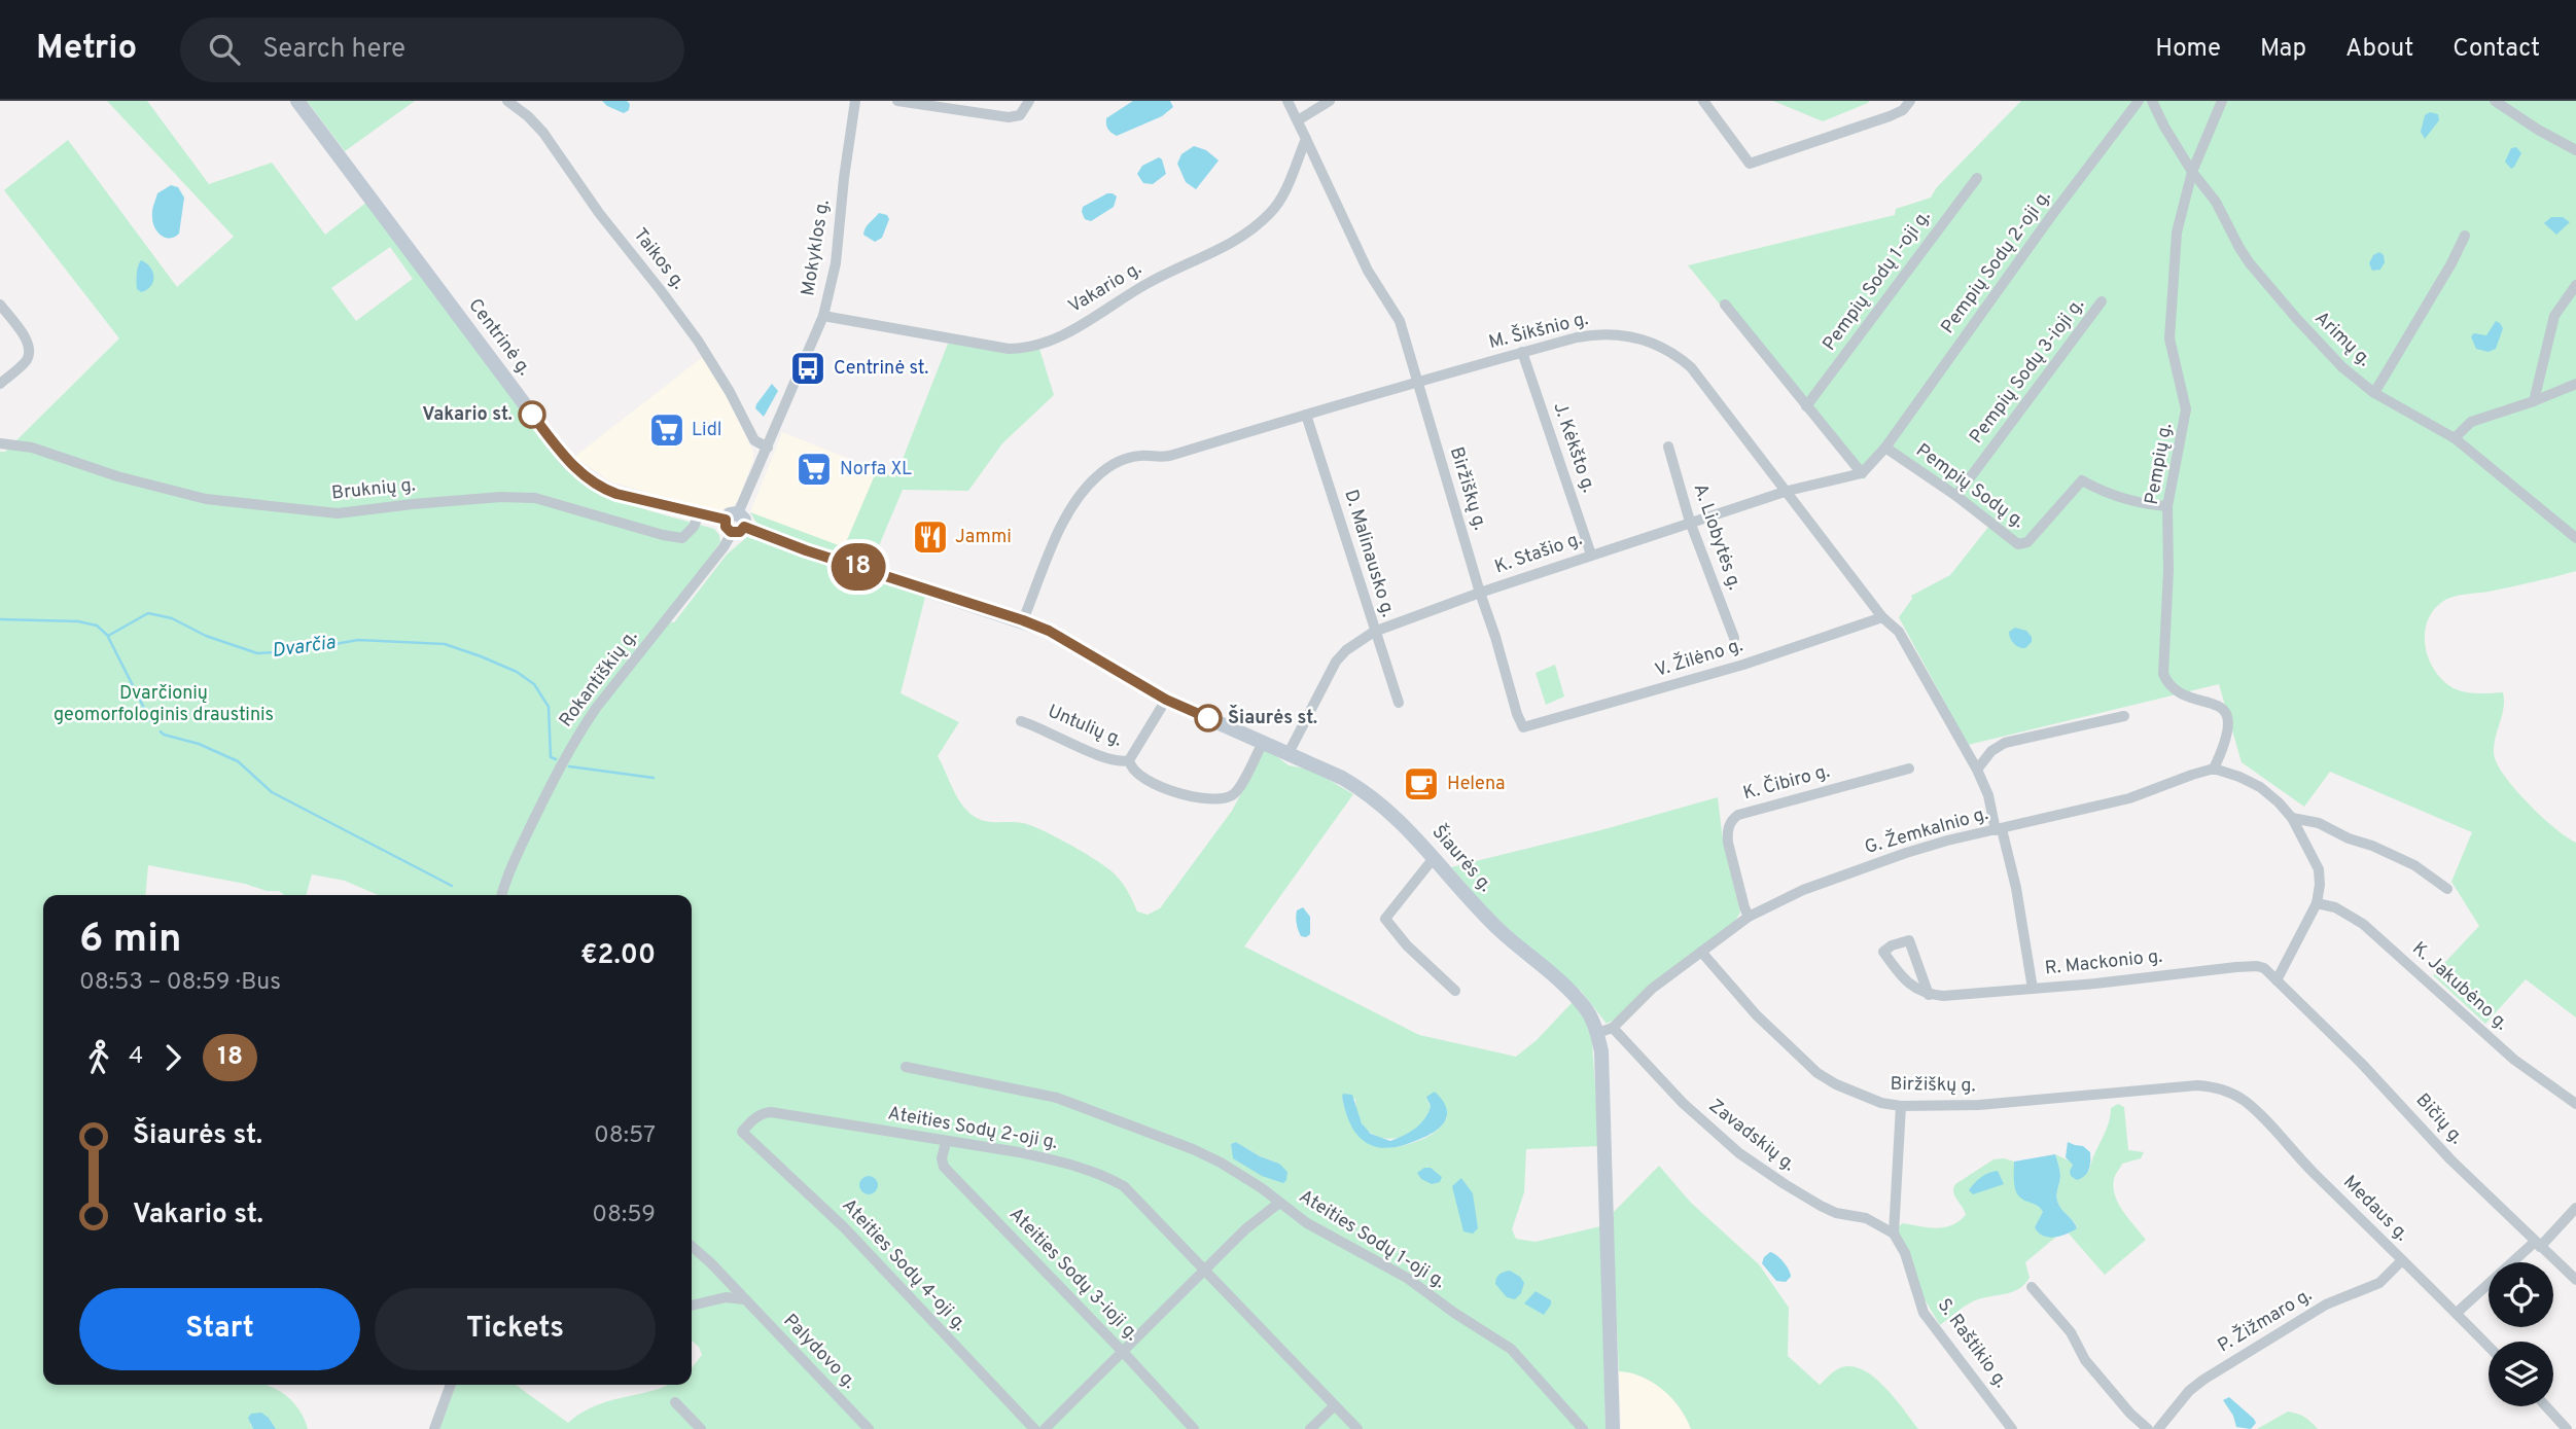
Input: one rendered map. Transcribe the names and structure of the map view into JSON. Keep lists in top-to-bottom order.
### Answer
{
  "streets": {
    "main road": ["Centrinė g.", "Šiaurės g."],
    "street": [
      "Mokyklos g.",
      "Taikos g.",
      "Pempių Sodų 2-oji g.",
      "Pempių Sodų 1-oji g.",
      "Vakario g.",
      "M. Šikšnio g.",
      "Arimų g.",
      "Pempių Sodų 3-ioji g.",
      "J. Kėkšto g.",
      "Pempių g.",
      "Pempių Sodų g.",
      "Biržiškų g.",
      "Bruknių g.",
      "A. Liobytės g.",
      "D. Malinausko g.",
      "K. Stašio g.",
      "V. Žilėno g.",
      "Rokantiškių g.",
      "Untulių g.",
      "K. Čibiro g.",
      "G. Žemkalnio g.",
      "R. Mackonio g.",
      "K. Jakubėno g.",
      "Bičių g.",
      "Ateities Sodų 2-oji g.",
      "Zavadskių g.",
      "Medaus g.",
      "Ateities Sodų 1-oji g.",
      "Ateities Sodų 4-oji g.",
      "Ateities Sodų 3-ioji g.",
      "P. Žižmaro g.",
      "S. Raštikio g.",
      "Palydovo g."
    ]
  },
  "crossings": [
    ["Mokyklos g.", "Taikos g."],
    ["Mokyklos g.", "Vakario g."],
    ["Mokyklos g.", "Centrinė g."],
    ["Mokyklos g.", "Rokantiškių g."],
    ["Mokyklos g.", "Šiaurės g."],
    ["Pempių Sodų 2-oji g.", "Pempių Sodų g."],
    ["Vakario g.", "Biržiškų g."],
    ["M. Šikšnio g.", "J. Kėkšto g."],
    ["M. Šikšnio g.", "Biržiškų g."],
    ["M. Šikšnio g.", "D. Malinausko g."],
    ["M. Šikšnio g.", "K. Stašio g."],
    ["M. Šikšnio g.", "V. Žilėno g."],
    ["M. Šikšnio g.", "G. Žemkalnio g."],
    ["M. Šikšnio g.", "Šiaurės g."],
    ["M. Šikšnio g.", "R. Mackonio g."],
    ["Centrinė g.", "Bruknių g."],
    ["Centrinė g.", "Rokantiškių g."],
    ["Centrinė g.", "Šiaurės g."],
    ["Arimų g.", "Pempių g."],
    ["Pempių Sodų 3-ioji g.", "Pempių Sodų g."],
    ["J. Kėkšto g.", "K. Stašio g."],
    ["Pempių g.", "Pempių Sodų g."],
    ["Pempių g.", "G. Žemkalnio g."],
    ["Biržiškų g.", "K. Stašio g."],
    ["Biržiškų g.", "V. Žilėno g."],
    ["Biržiškų g.", "G. Žemkalnio g."],
    ["Biržiškų g.", "Medaus g."],
    ["Biržiškų g.", "S. Raštikio g."],
    ["A. Liobytės g.", "K. Stašio g."],
    ["D. Malinausko g.", "K. Stašio g."],
    ["K. Stašio g.", "Šiaurės g."],
    ["Rokantiškių g.", "Šiaurės g."],
    ["Untulių g.", "Šiaurės g."],
    ["K. Čibiro g.", "G. Žemkalnio g."],
    ["G. Žemkalnio g.", "Šiaurės g."],
    ["G. Žemkalnio g.", "Zavadskių g."],
    ["R. Mackonio g.", "Bičių g."],
    ["Ateities Sodų 2-oji g.", "Ateities Sodų 4-oji g."],
    ["Ateities Sodų 2-oji g.", "Ateities Sodų 3-ioji g."],
    ["Zavadskių g.", "S. Raštikio g."],
    ["Medaus g.", "P. Žižmaro g."]
  ],
  "water": ["Dvarčia"],
  "parks": ["Dvarčionių geomorfologinis draustinis"],
  "places": {
    "bus stop": ["Centrinė st."],
    "other": ["Vakario st.", "Šiaurės st."],
    "supermarket": ["Lidl", "Norfa XL"],
    "restaurant": ["Jammi"],
    "cafe": ["Helena"]
  },
  "lines": ["bus line 18"],
  "page": {
    "header": "Metrio",
    "search": "Search here",
    "nav": [
      "Home",
      "Map",
      "About",
      "Contact"
    ],
    "on_map": "18",
    "heading": ["6 min", "08:53 – 08:59 · Bus", "€2.00"],
    "legs": ["4", "18"],
    "list": [
      {
        "name": "Šiaurės st.",
        "value": "08:57"
      },
      {
        "name": "Vakario st.",
        "value": "08:59"
      }
    ],
    "buttons": ["Start", "Tickets"]
  }
}
